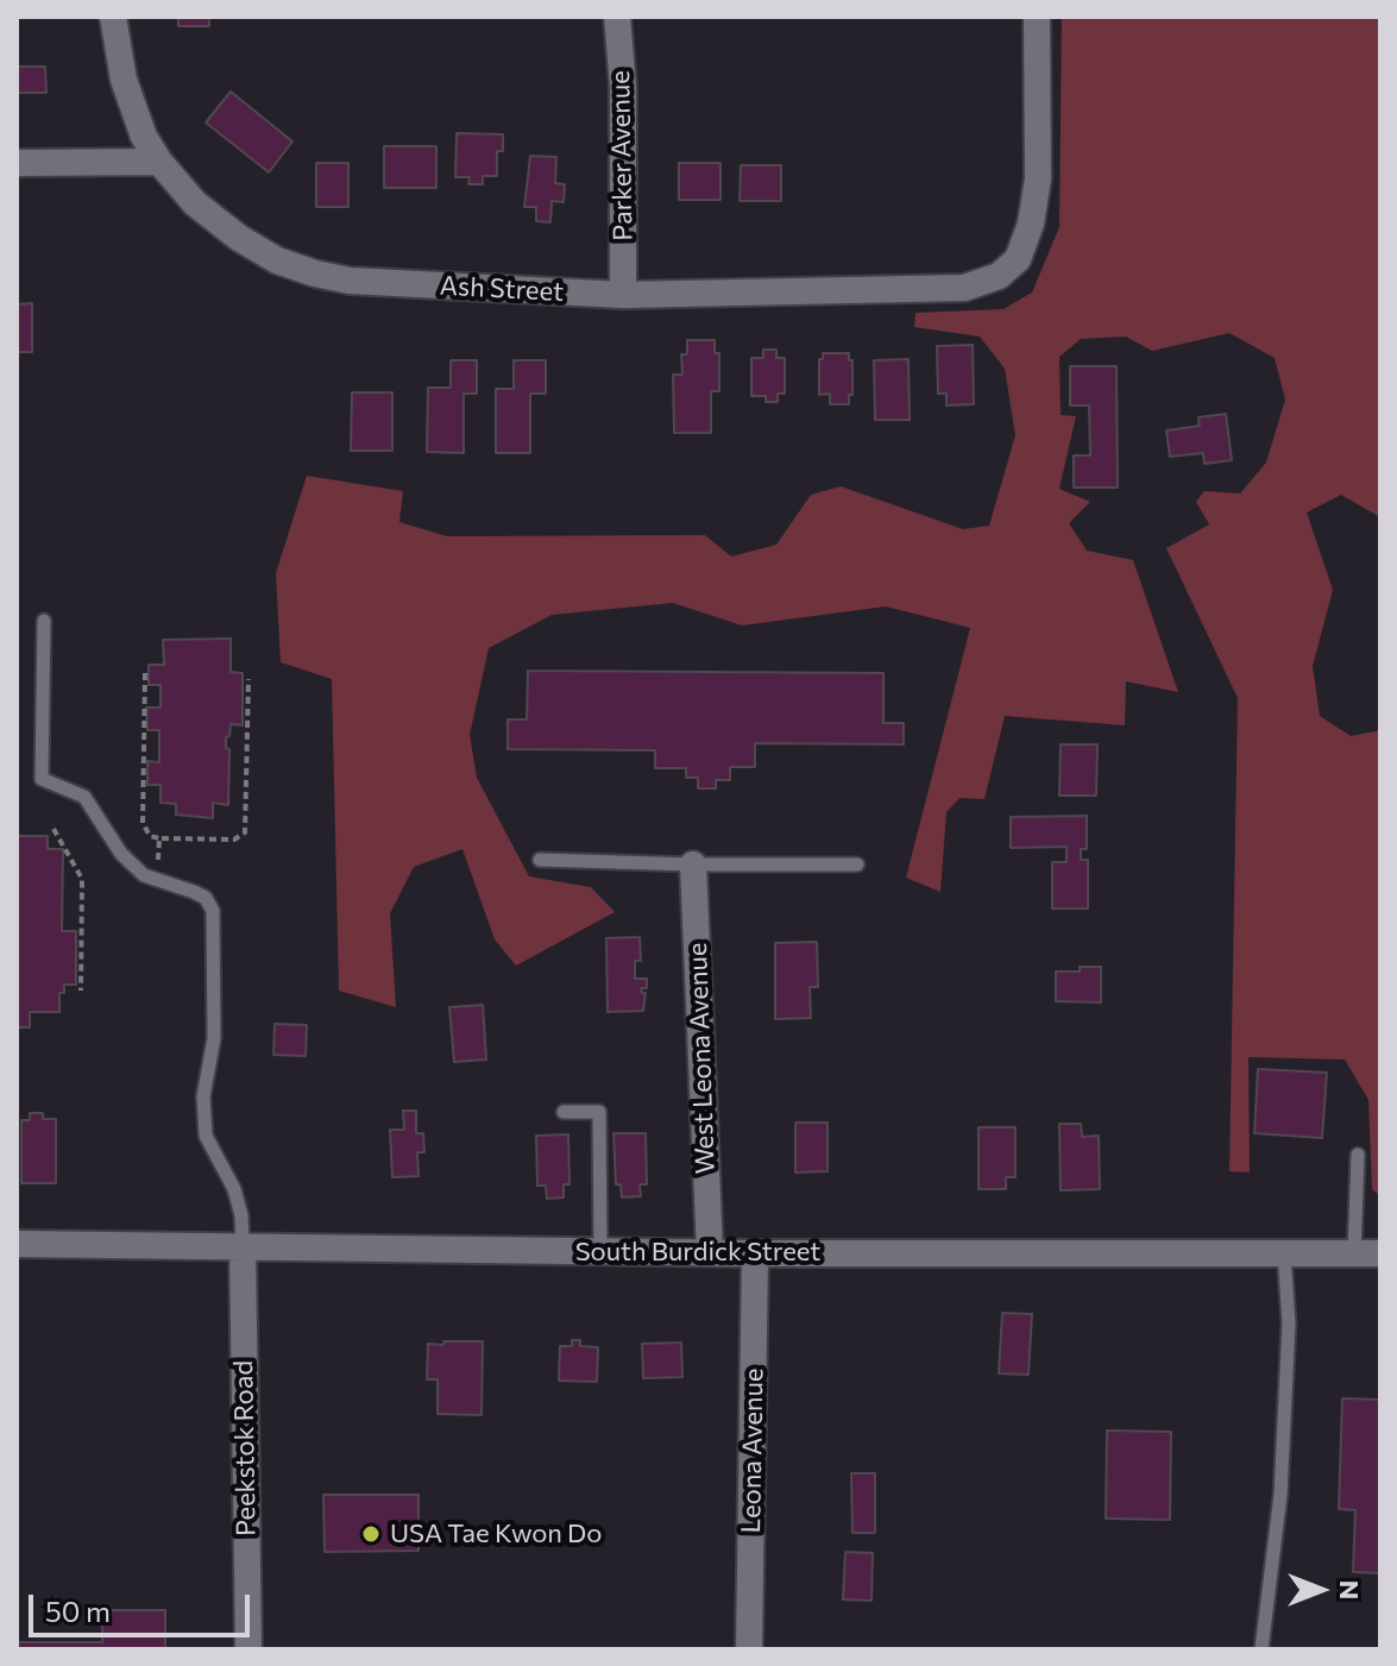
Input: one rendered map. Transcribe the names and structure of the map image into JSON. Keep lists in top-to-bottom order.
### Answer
{
  "streets": {
    "street": [
      "Parker Avenue",
      "Ash Street",
      "West Leona Avenue",
      "South Burdick Street",
      "Peekstok Road",
      "Leona Avenue"
    ]
  },
  "crossings": [
    ["Parker Avenue", "Ash Street"],
    ["West Leona Avenue", "South Burdick Street"],
    ["South Burdick Street", "Peekstok Road"],
    ["South Burdick Street", "Leona Avenue"]
  ],
  "places": ["USA Tae Kwon Do"],
  "scale_bar": "50 m",
  "north": "right"
}
